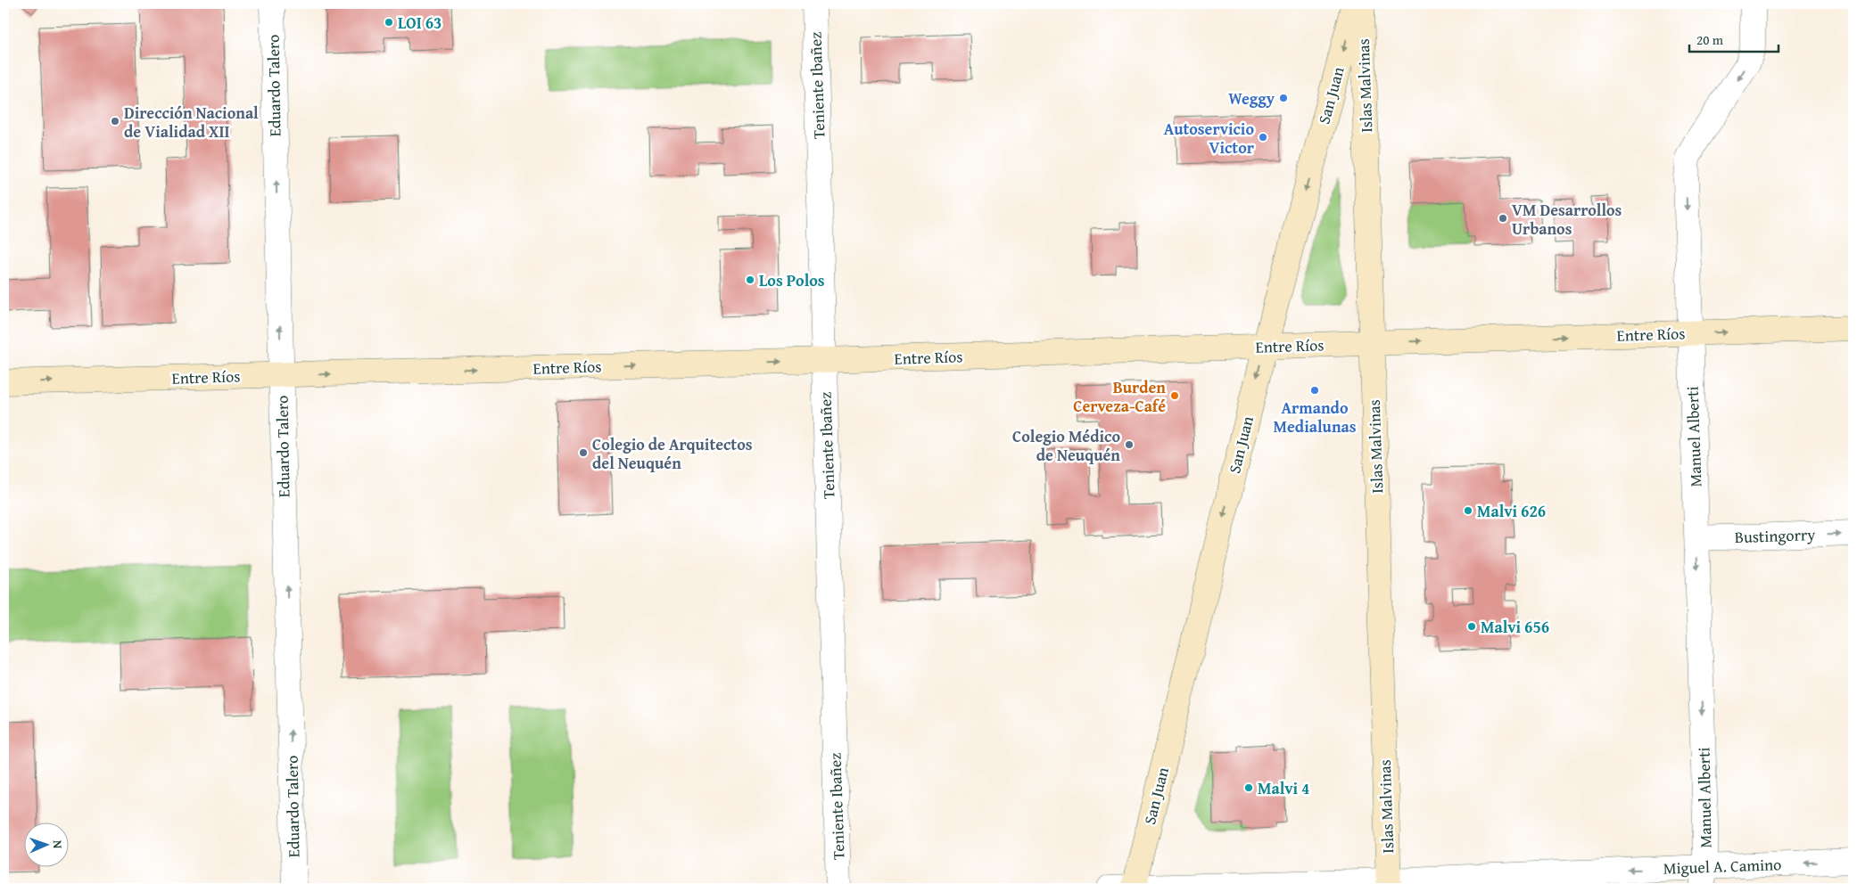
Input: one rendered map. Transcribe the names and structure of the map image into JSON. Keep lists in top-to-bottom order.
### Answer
{
  "streets": {
    "street": [
      "Eduardo Talero",
      "Teniente Ibañez",
      "Islas Malvinas",
      "San Juan",
      "Entre Ríos",
      "Manuel Alberti",
      "Bustingorry",
      "Miguel A. Camino"
    ]
  },
  "crossings": [
    ["Eduardo Talero", "Entre Ríos"],
    ["Teniente Ibañez", "Entre Ríos"],
    ["Islas Malvinas", "Entre Ríos"],
    ["Islas Malvinas", "Miguel A. Camino"],
    ["San Juan", "Entre Ríos"],
    ["San Juan", "Miguel A. Camino"],
    ["Entre Ríos", "Manuel Alberti"],
    ["Manuel Alberti", "Bustingorry"],
    ["Manuel Alberti", "Miguel A. Camino"]
  ],
  "one_way": [
    "Eduardo Talero",
    "San Juan",
    "Entre Ríos",
    "Manuel Alberti",
    "Bustingorry",
    "Miguel A. Camino"
  ],
  "places": [
    "LOI 63",
    "Weggy",
    "Dirección Nacional de Vialidad XII",
    "Autoservicio Victor",
    "VM Desarrollos Urbanos",
    "Los Polos",
    "Armando Medialunas",
    "Burden Cerveza-Café",
    "Colegio Médico de Neuquén",
    "Colegio de Arquitectos del Neuquén",
    "Malvi 626",
    "Malvi 656",
    "Malvi 4"
  ],
  "scale_bar": "20 m",
  "north": "right"
}
